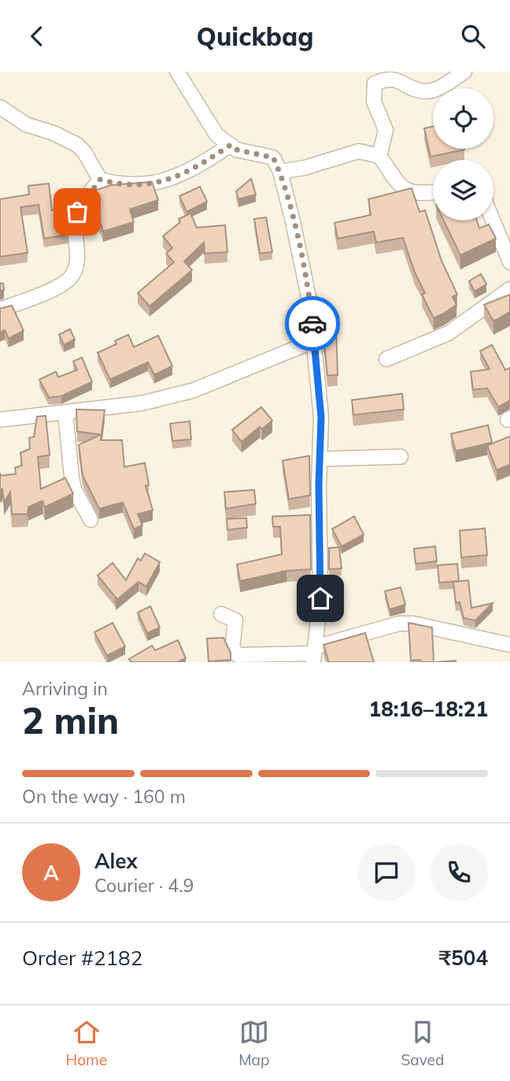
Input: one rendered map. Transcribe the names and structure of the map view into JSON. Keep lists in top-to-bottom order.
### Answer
{
  "page": {
    "header": "Quickbag",
    "heading": ["2 min", "Arriving in", "18:16–18:21"],
    "panel": [
      "Alex",
      "Courier · 4.9",
      "Order #2182",
      "₹504"
    ],
    "bar": "On the way · 160 m",
    "round": "A",
    "tabs": ["Home", "Map", "Saved"]
  }
}
